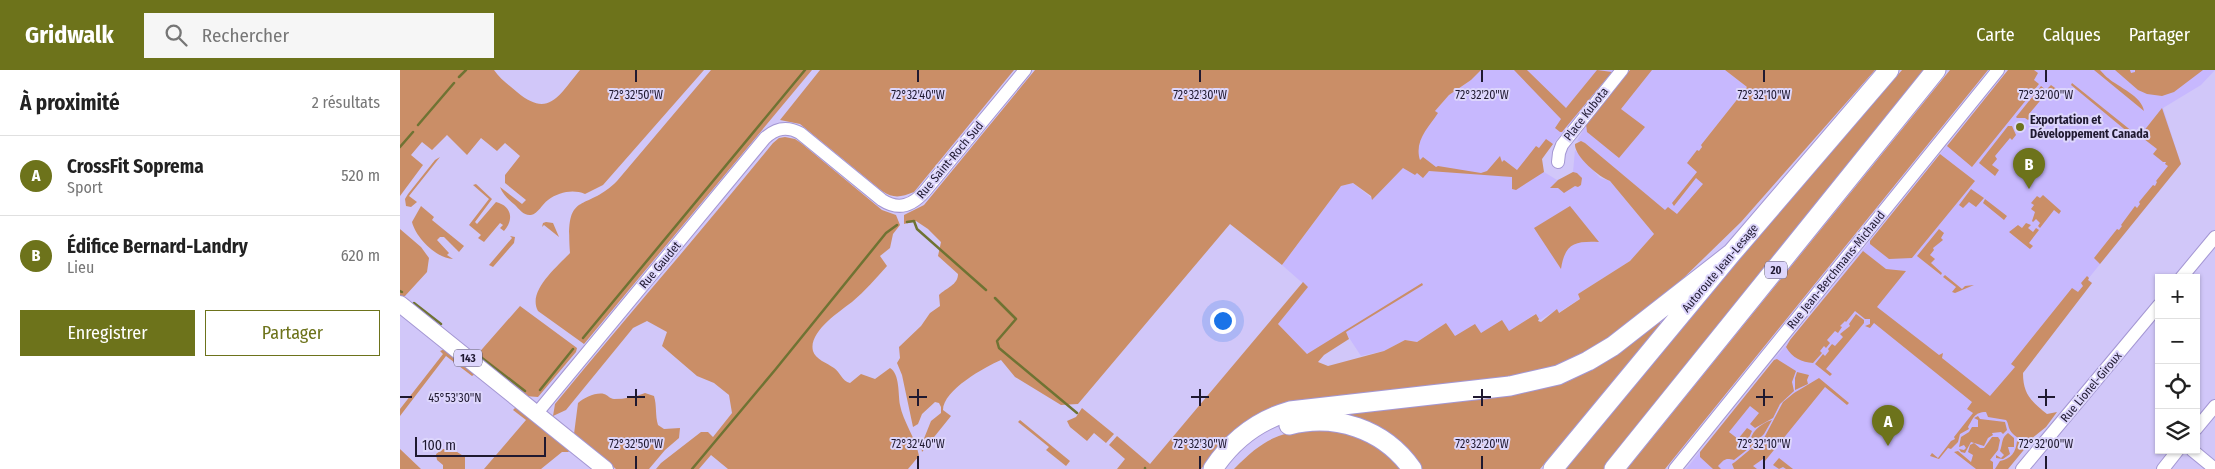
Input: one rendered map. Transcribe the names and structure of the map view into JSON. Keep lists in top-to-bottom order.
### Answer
{
  "streets": {
    "highway": ["Autoroute Jean-Lesage", "20"],
    "main road": ["143"],
    "street": [
      "Place Kubota",
      "Rue Saint-Roch Sud",
      "Rue Gaudet",
      "Rue Jean-Berchmans-Michaud",
      "Rue Lionel-Giroux"
    ]
  },
  "crossings": [
    ["Rue Saint-Roch Sud", "Rue Gaudet"],
    ["Rue Gaudet", "143"]
  ],
  "places": ["Exportation et Développement Canada"],
  "scale_bar": "100 m",
  "page": {
    "header": "Gridwalk",
    "search": "Rechercher",
    "nav": ["Carte", "Calques", "Partager"],
    "heading": ["À proximité", "2 résultats"],
    "list": [
      {
        "mark": "A",
        "name": "CrossFit Soprema",
        "note": "Sport",
        "value": "520 m"
      },
      {
        "mark": "B",
        "name": "Édifice Bernard-Landry",
        "note": "Lieu",
        "value": "620 m"
      }
    ],
    "pins": ["B", "A"],
    "map_buttons": ["+", "−"],
    "buttons": ["Enregistrer", "Partager"],
    "scale": "100 m"
  },
  "coordinates": [
    "72°32'50\"W",
    "72°32'40\"W",
    "72°32'30\"W",
    "72°32'20\"W",
    "72°32'10\"W",
    "72°32'00\"W",
    "45°53'30\"N"
  ]
}
